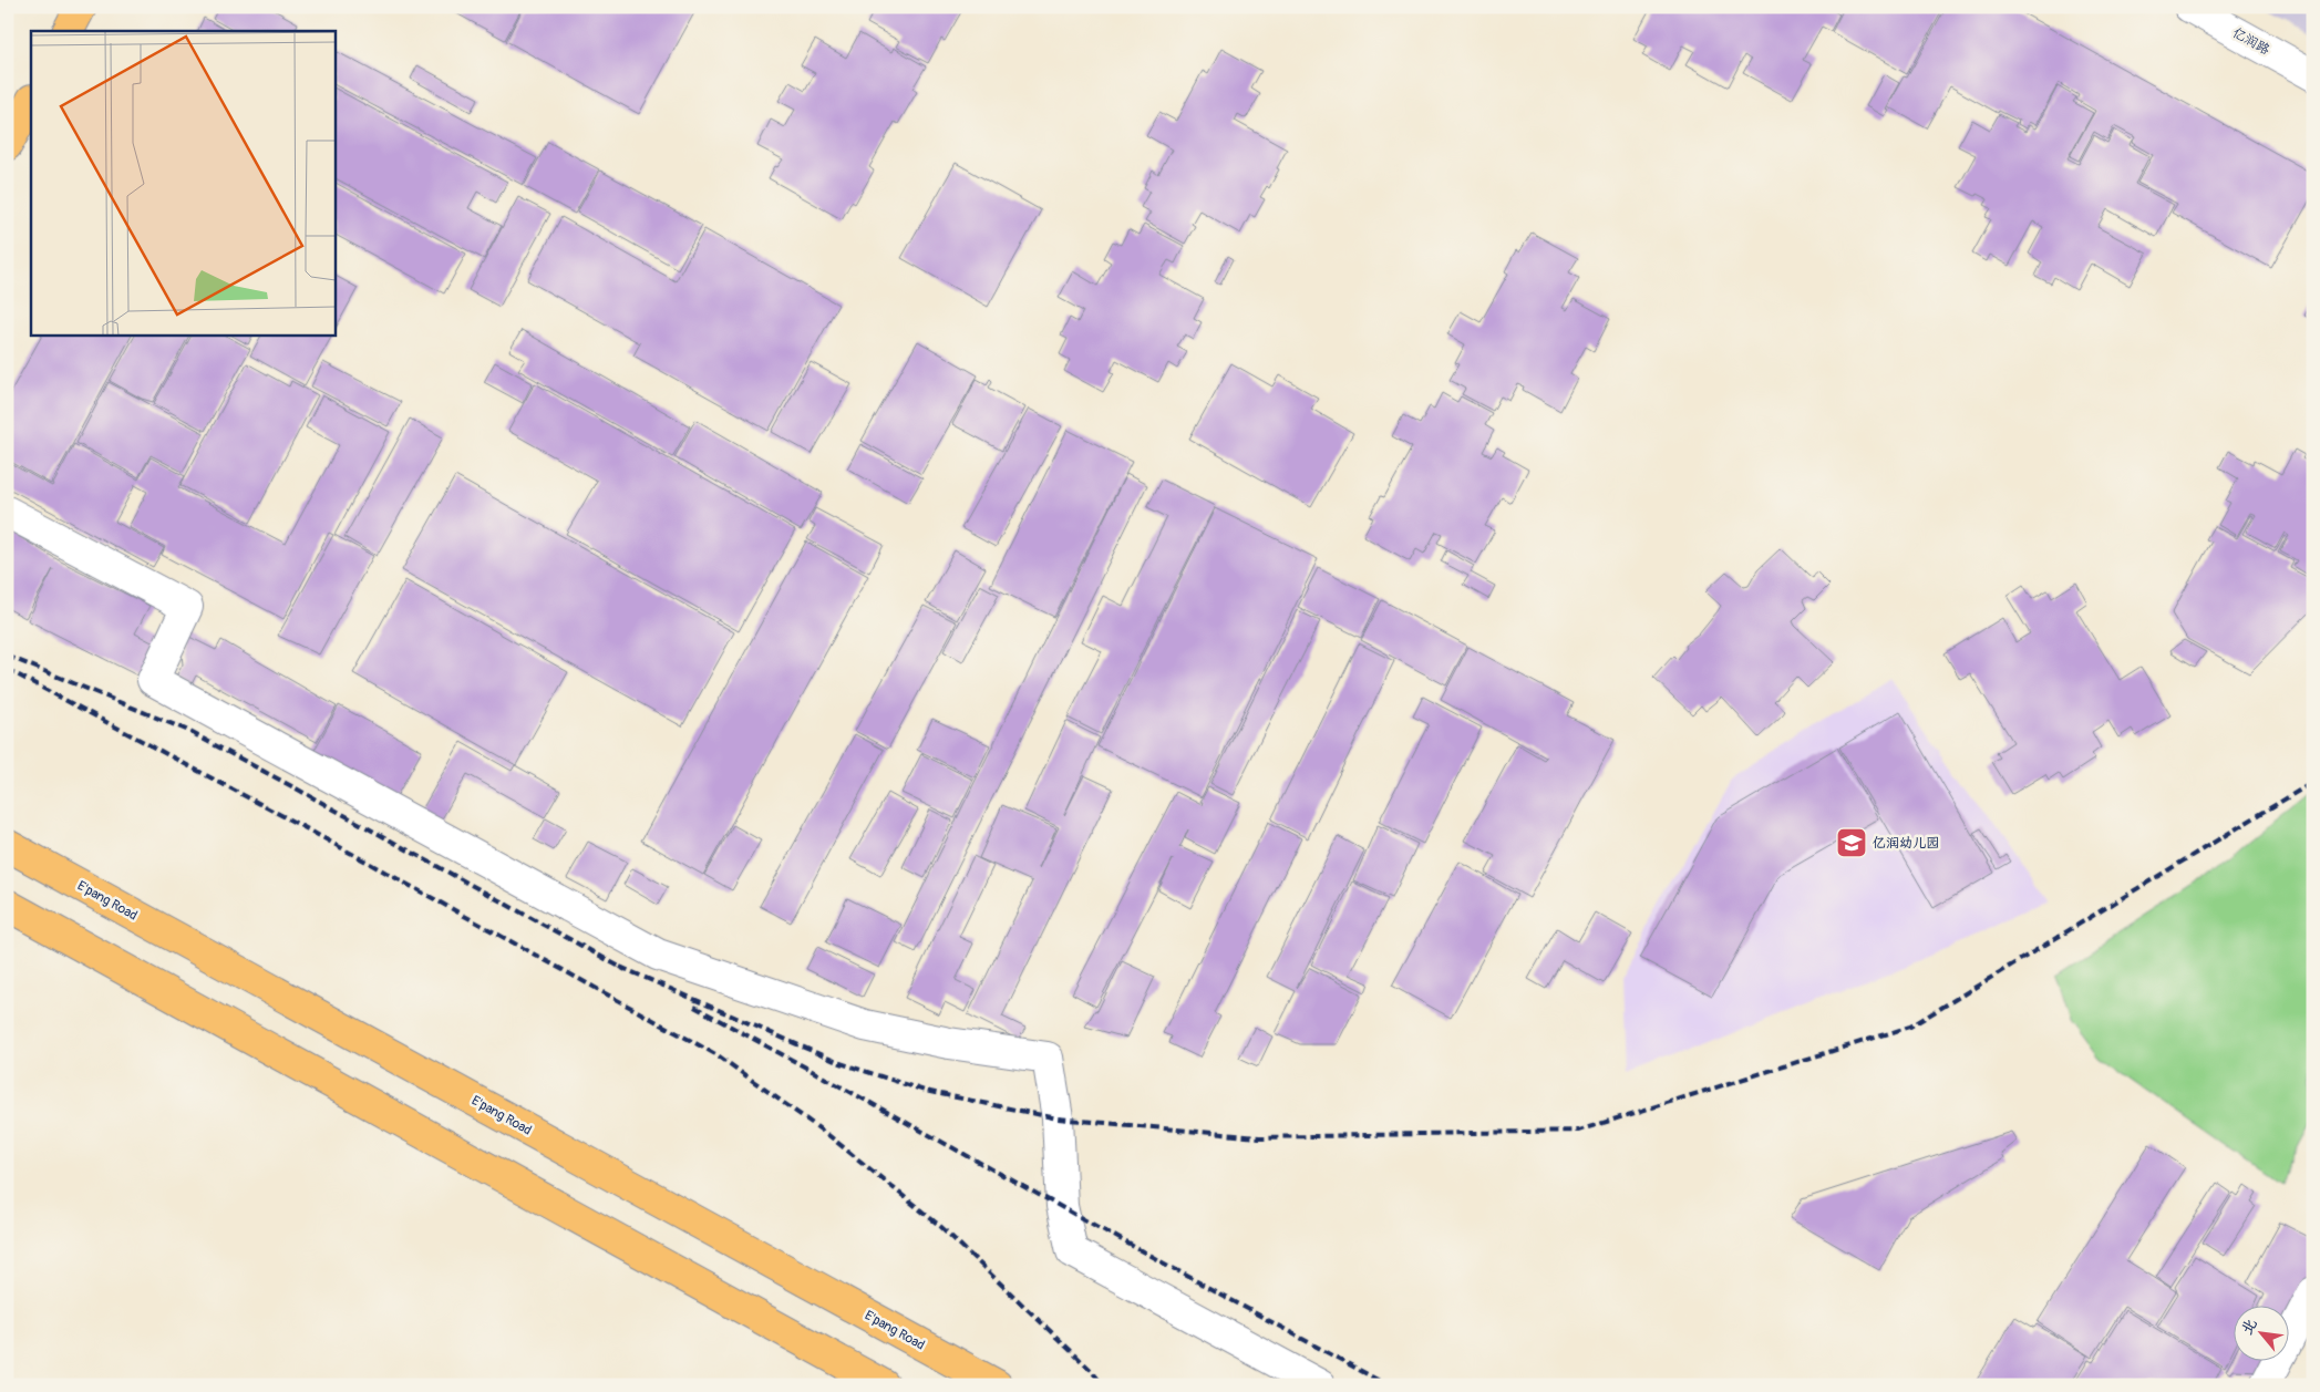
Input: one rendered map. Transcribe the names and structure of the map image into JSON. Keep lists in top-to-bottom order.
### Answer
{
  "streets": {
    "main road": ["E'pang Road"],
    "street": ["亿润路"]
  },
  "places": {
    "school or university": ["亿润幼儿园"]
  },
  "north": "top left"
}
